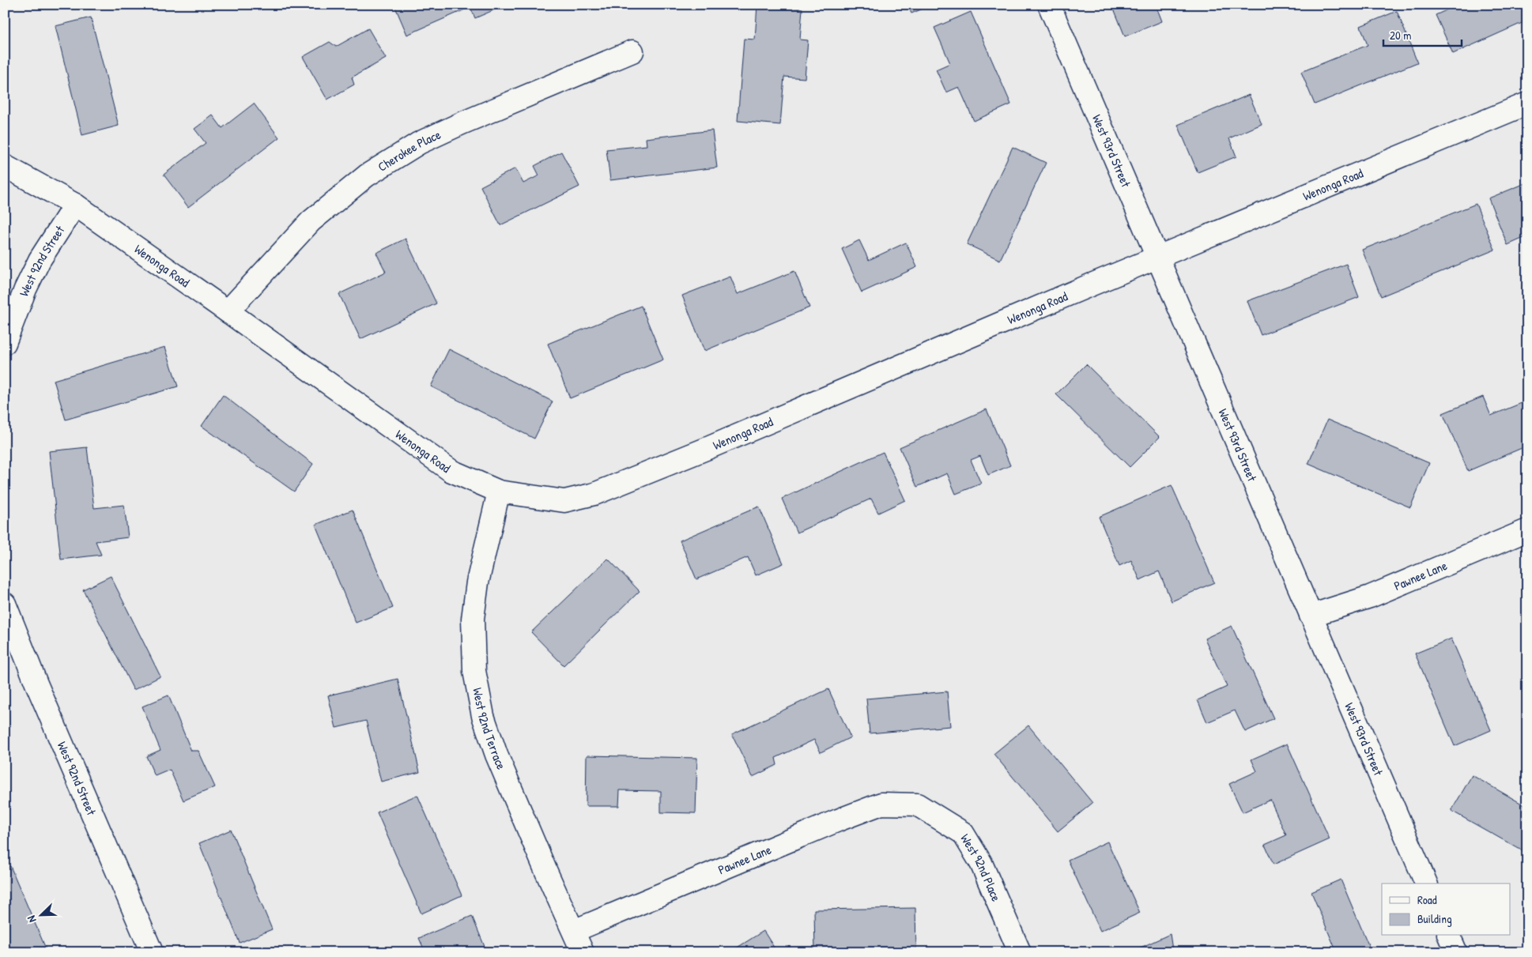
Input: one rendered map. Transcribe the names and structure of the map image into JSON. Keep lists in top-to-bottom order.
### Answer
{
  "streets": {
    "street": [
      "Cherokee Place",
      "West 93rd Street",
      "Wenonga Road",
      "West 92nd Street",
      "Pawnee Lane",
      "West 92nd Terrace",
      "West 92nd Place"
    ]
  },
  "crossings": [
    ["Cherokee Place", "Wenonga Road"],
    ["West 93rd Street", "Wenonga Road"],
    ["West 93rd Street", "Pawnee Lane"],
    ["Wenonga Road", "West 92nd Street"],
    ["Wenonga Road", "West 92nd Terrace"],
    ["Pawnee Lane", "West 92nd Terrace"],
    ["Pawnee Lane", "West 92nd Place"]
  ],
  "legend": ["Road", "Building"],
  "scale_bar": "20 m",
  "north": "bottom left"
}
